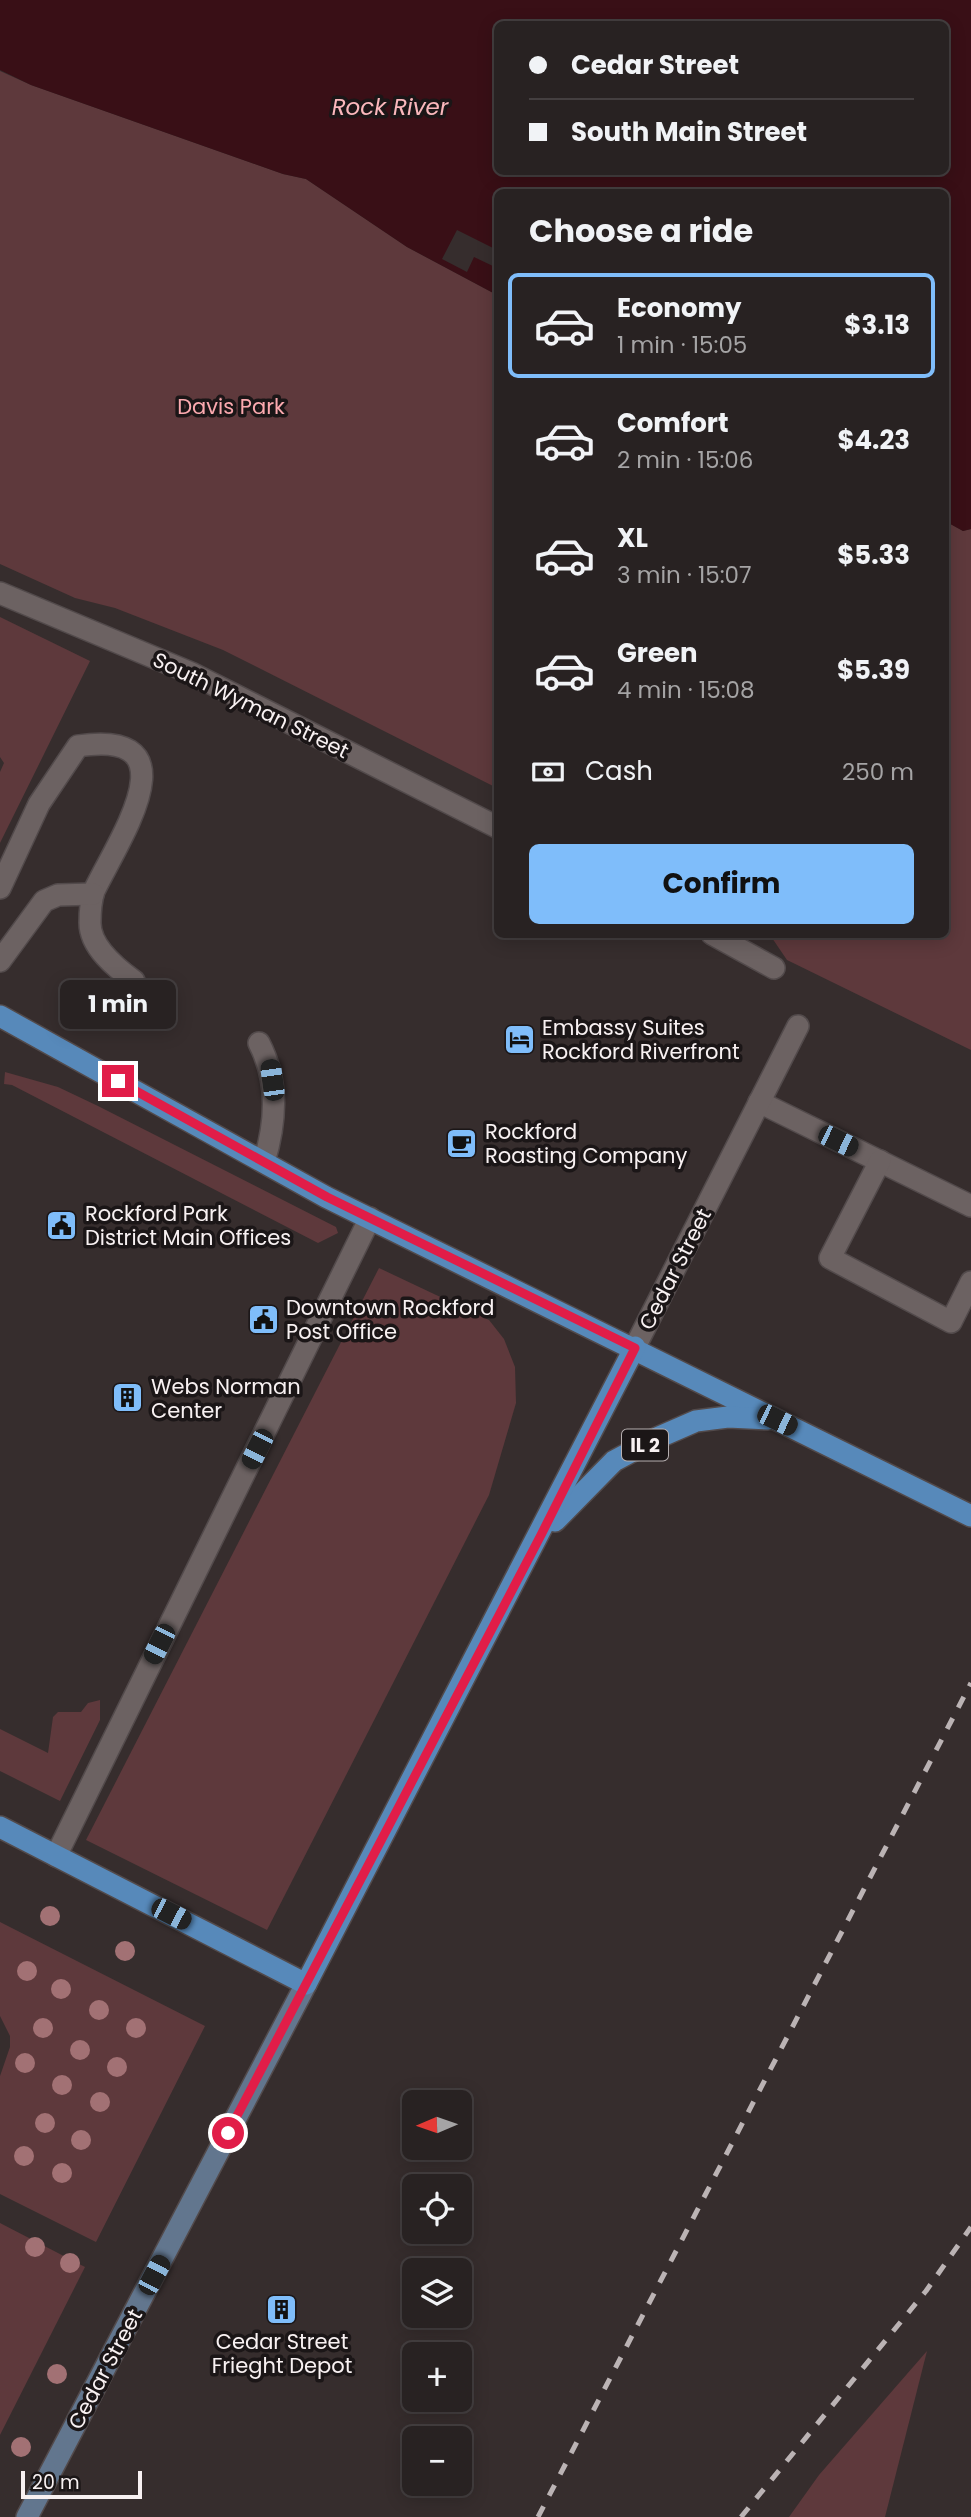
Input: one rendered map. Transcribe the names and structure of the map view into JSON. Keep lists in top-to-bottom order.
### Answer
{
  "streets": {
    "main road": ["Cedar Street", "IL 2"],
    "street": ["South Wyman Street"]
  },
  "crossings": [
    ["Cedar Street", "IL 2"]
  ],
  "water": ["Rock River"],
  "parks": ["Davis Park"],
  "places": {
    "hotel": ["Embassy Suites Rockford Riverfront"],
    "cafe": ["Rockford Roasting Company"],
    "public building": ["Rockford Park District Main Offices", "Downtown Rockford Post Office"],
    "building": ["Webs Norman Center", "Cedar Street Frieght Depot"]
  },
  "scale_bar": "20 m",
  "north": "left",
  "page": {
    "banner": ["Cedar Street", "South Main Street"],
    "heading": "Choose a ride",
    "list": [
      {
        "name": "Economy",
        "note": "1 min · 15:05",
        "value": "$3.13"
      },
      {
        "name": "Comfort",
        "note": "2 min · 15:06",
        "value": "$4.23"
      },
      {
        "name": "XL",
        "note": "3 min · 15:07",
        "value": "$5.33"
      },
      {
        "name": "Green",
        "note": "4 min · 15:08",
        "value": "$5.39"
      }
    ],
    "pay": ["Cash", "250 m"],
    "buttons": "Confirm",
    "bubble": "1 min",
    "map_buttons": ["+", "−"],
    "scale": "20 m"
  }
}
